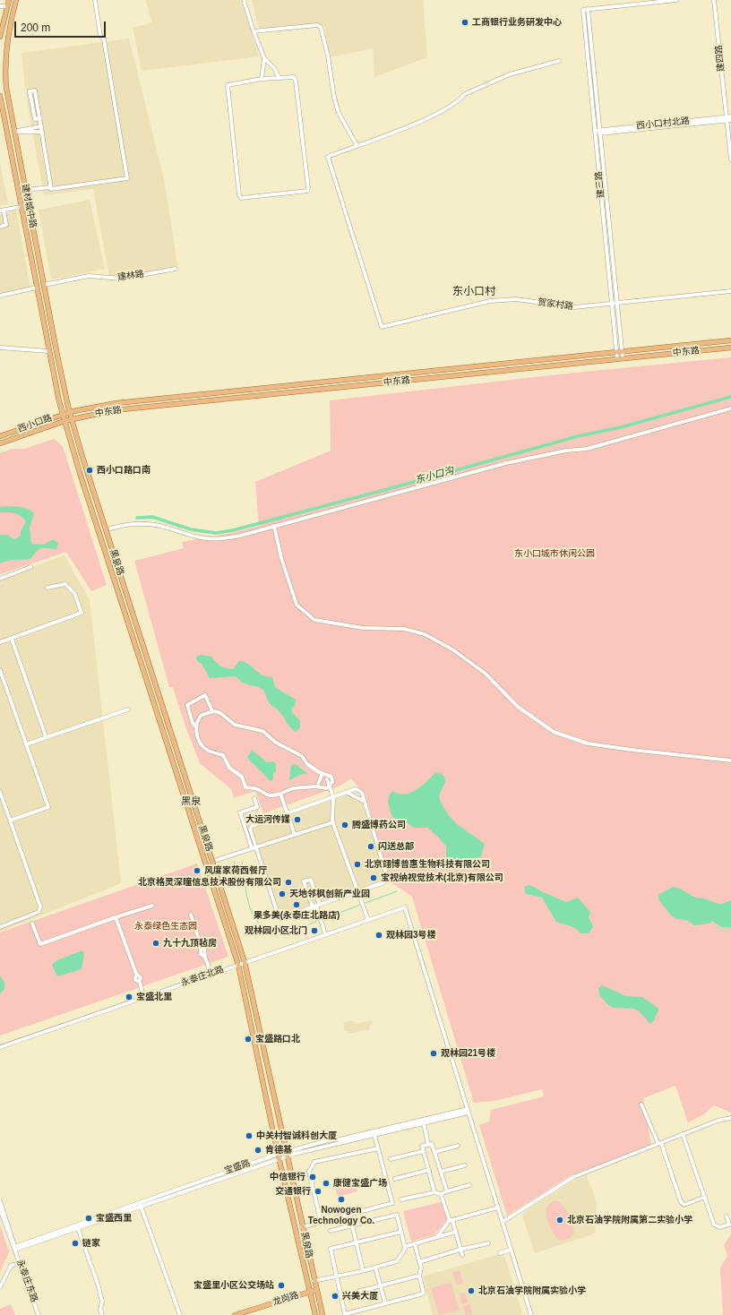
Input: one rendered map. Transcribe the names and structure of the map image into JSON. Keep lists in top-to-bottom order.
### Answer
{
  "streets": {
    "main road": [
      "建材城中路",
      "中东路",
      "西小口路",
      "黑泉路",
      "龙岗路"
    ],
    "street": [
      "建四路",
      "西小口村北路",
      "建三路",
      "建林路",
      "贺家村路",
      "永泰庄北路",
      "宝盛路",
      "永泰庄东路"
    ]
  },
  "crossings": [
    ["建四路", "西小口村北路"],
    ["西小口村北路", "建三路"],
    ["建三路", "贺家村路"],
    ["建三路", "中东路"],
    ["建材城中路", "建林路"],
    ["建材城中路", "中东路"],
    ["建材城中路", "西小口路"],
    ["建材城中路", "黑泉路"],
    ["中东路", "西小口路"],
    ["中东路", "黑泉路"],
    ["西小口路", "黑泉路"],
    ["黑泉路", "永泰庄北路"],
    ["黑泉路", "宝盛路"],
    ["黑泉路", "龙岗路"],
    ["永泰庄北路", "宝盛路"],
    ["宝盛路", "永泰庄东路"]
  ],
  "districts": ["东小口村", "黑泉"],
  "water": ["东小口沟"],
  "parks": ["东小口城市休闲公园", "永泰绿色生态园"],
  "places": [
    "工商银行业务研发中心",
    "西小口路口南",
    "大运河传媒",
    "腾盛博药公司",
    "闪送总部",
    "北京翊博普惠生物科技有限公司",
    "风度家荷西餐厅",
    "宝视纳视觉技术(北京)有限公司",
    "北京格灵深瞳信息技术股份有限公司",
    "天地邻枫创新产业园",
    "果多美(永泰庄北路店)",
    "观林园小区北门",
    "观林园3号楼",
    "九十九顶毡房",
    "宝盛北里",
    "宝盛路口北",
    "观林园21号楼",
    "中关村智诚科创大厦",
    "肯德基",
    "中信银行",
    "康健宝盛广场",
    "交通银行",
    "Nowogen Technology Co.",
    "宝盛西里",
    "北京石油学院附属第二实验小学",
    "链家",
    "宝盛里小区公交场站",
    "北京石油学院附属实验小学",
    "兴美大厦"
  ],
  "scale_bar": "200 m"
}
